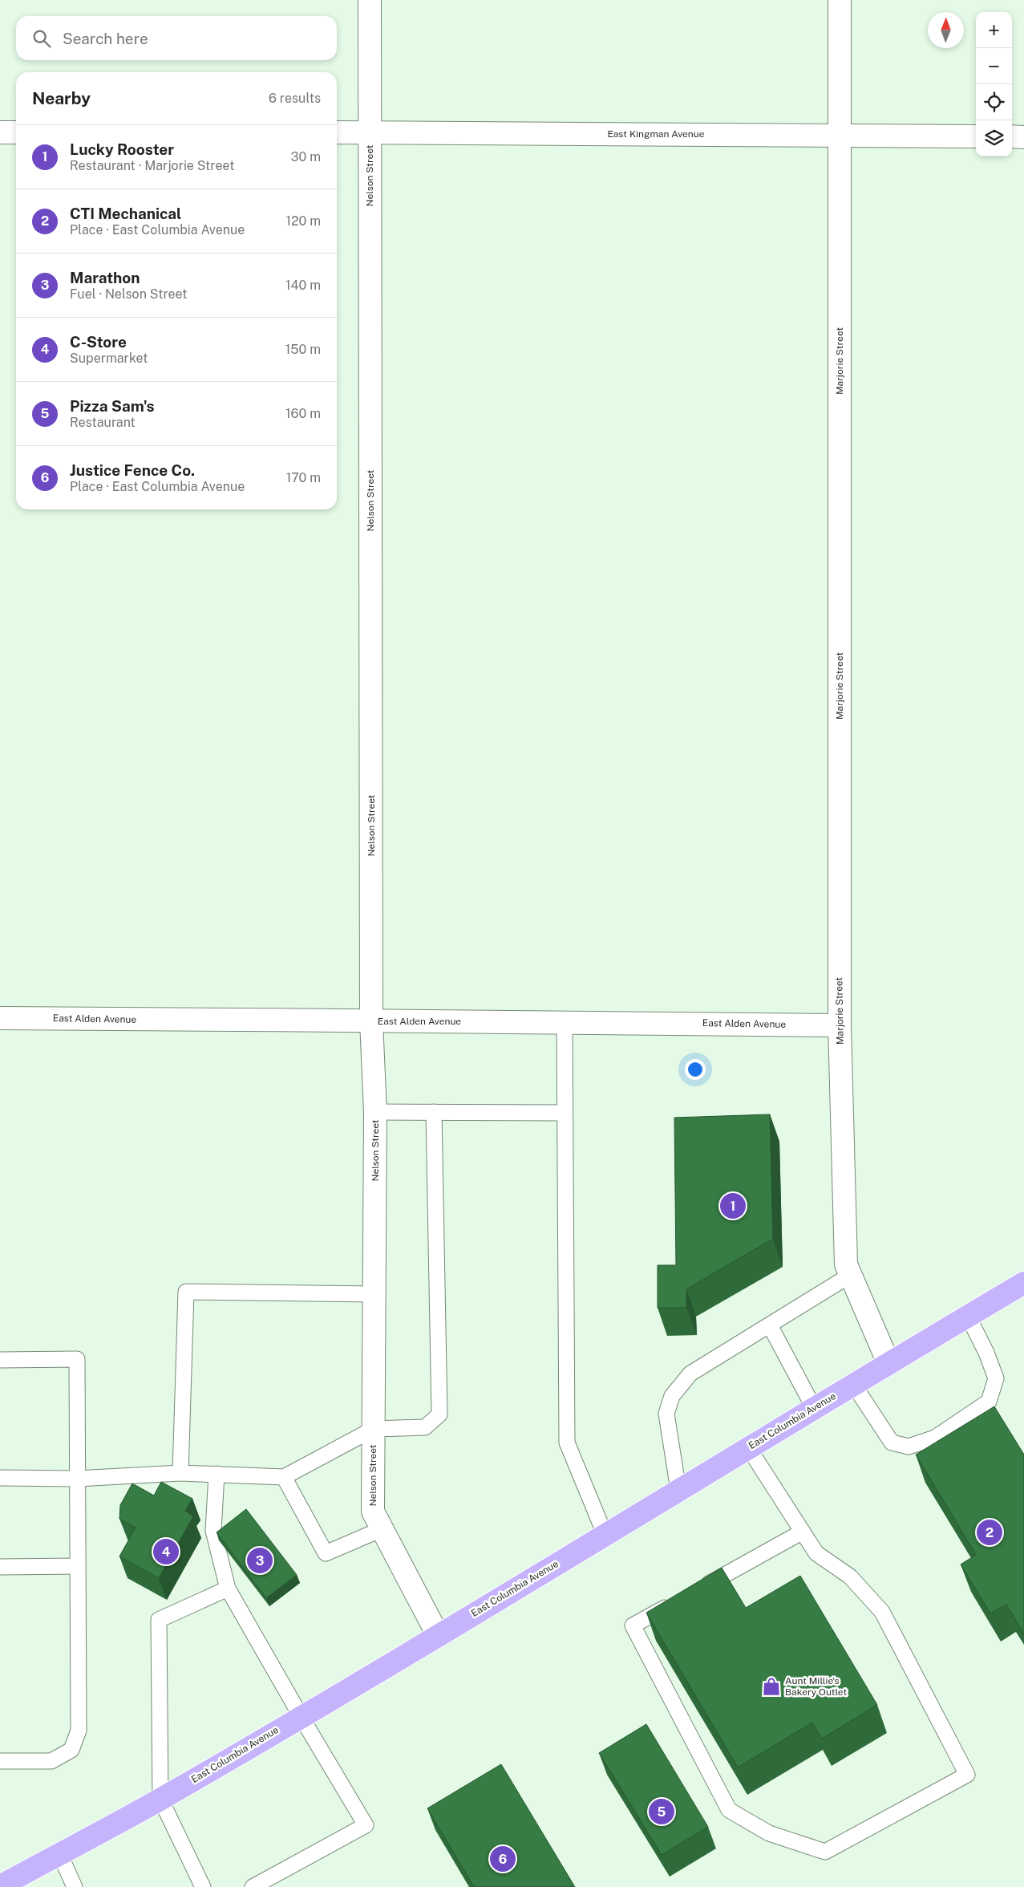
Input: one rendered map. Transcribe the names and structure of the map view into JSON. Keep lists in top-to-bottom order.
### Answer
{
  "streets": {
    "main road": ["East Columbia Avenue"],
    "street": [
      "East Kingman Avenue",
      "Nelson Street",
      "Marjorie Street",
      "East Alden Avenue"
    ]
  },
  "crossings": [
    ["East Kingman Avenue", "Nelson Street"],
    ["East Kingman Avenue", "Marjorie Street"],
    ["Nelson Street", "East Alden Avenue"],
    ["Nelson Street", "East Columbia Avenue"],
    ["Marjorie Street", "East Alden Avenue"],
    ["Marjorie Street", "East Columbia Avenue"]
  ],
  "places": {
    "shop": ["Aunt Millie's Bakery Outlet"]
  },
  "north": "top",
  "page": {
    "map_buttons": ["+", "−"],
    "search": "Search here",
    "heading": ["Nearby", "6 results"],
    "list": [
      {
        "mark": "1",
        "name": "Lucky Rooster",
        "note": "Restaurant · Marjorie Street",
        "value": "30 m"
      },
      {
        "mark": "2",
        "name": "CTI Mechanical",
        "note": "Place · East Columbia Avenue",
        "value": "120 m"
      },
      {
        "mark": "3",
        "name": "Marathon",
        "note": "Fuel · Nelson Street",
        "value": "140 m"
      },
      {
        "mark": "4",
        "name": "C-Store",
        "note": "Supermarket",
        "value": "150 m"
      },
      {
        "mark": "5",
        "name": "Pizza Sam's",
        "note": "Restaurant",
        "value": "160 m"
      },
      {
        "mark": "6",
        "name": "Justice Fence Co.",
        "note": "Place · East Columbia Avenue",
        "value": "170 m"
      }
    ],
    "pins": [
      "1",
      "2",
      "4",
      "3",
      "5",
      "6"
    ]
  }
}
